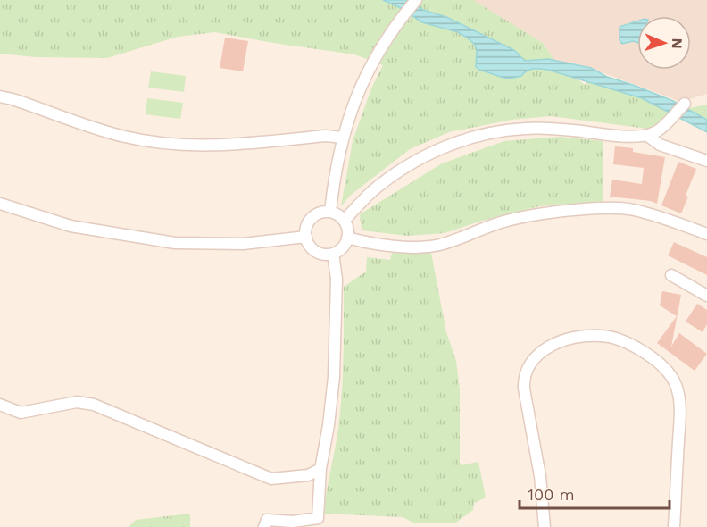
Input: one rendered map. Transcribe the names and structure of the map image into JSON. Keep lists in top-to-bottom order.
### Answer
{
  "scale_bar": "100 m",
  "north": "right"
}
